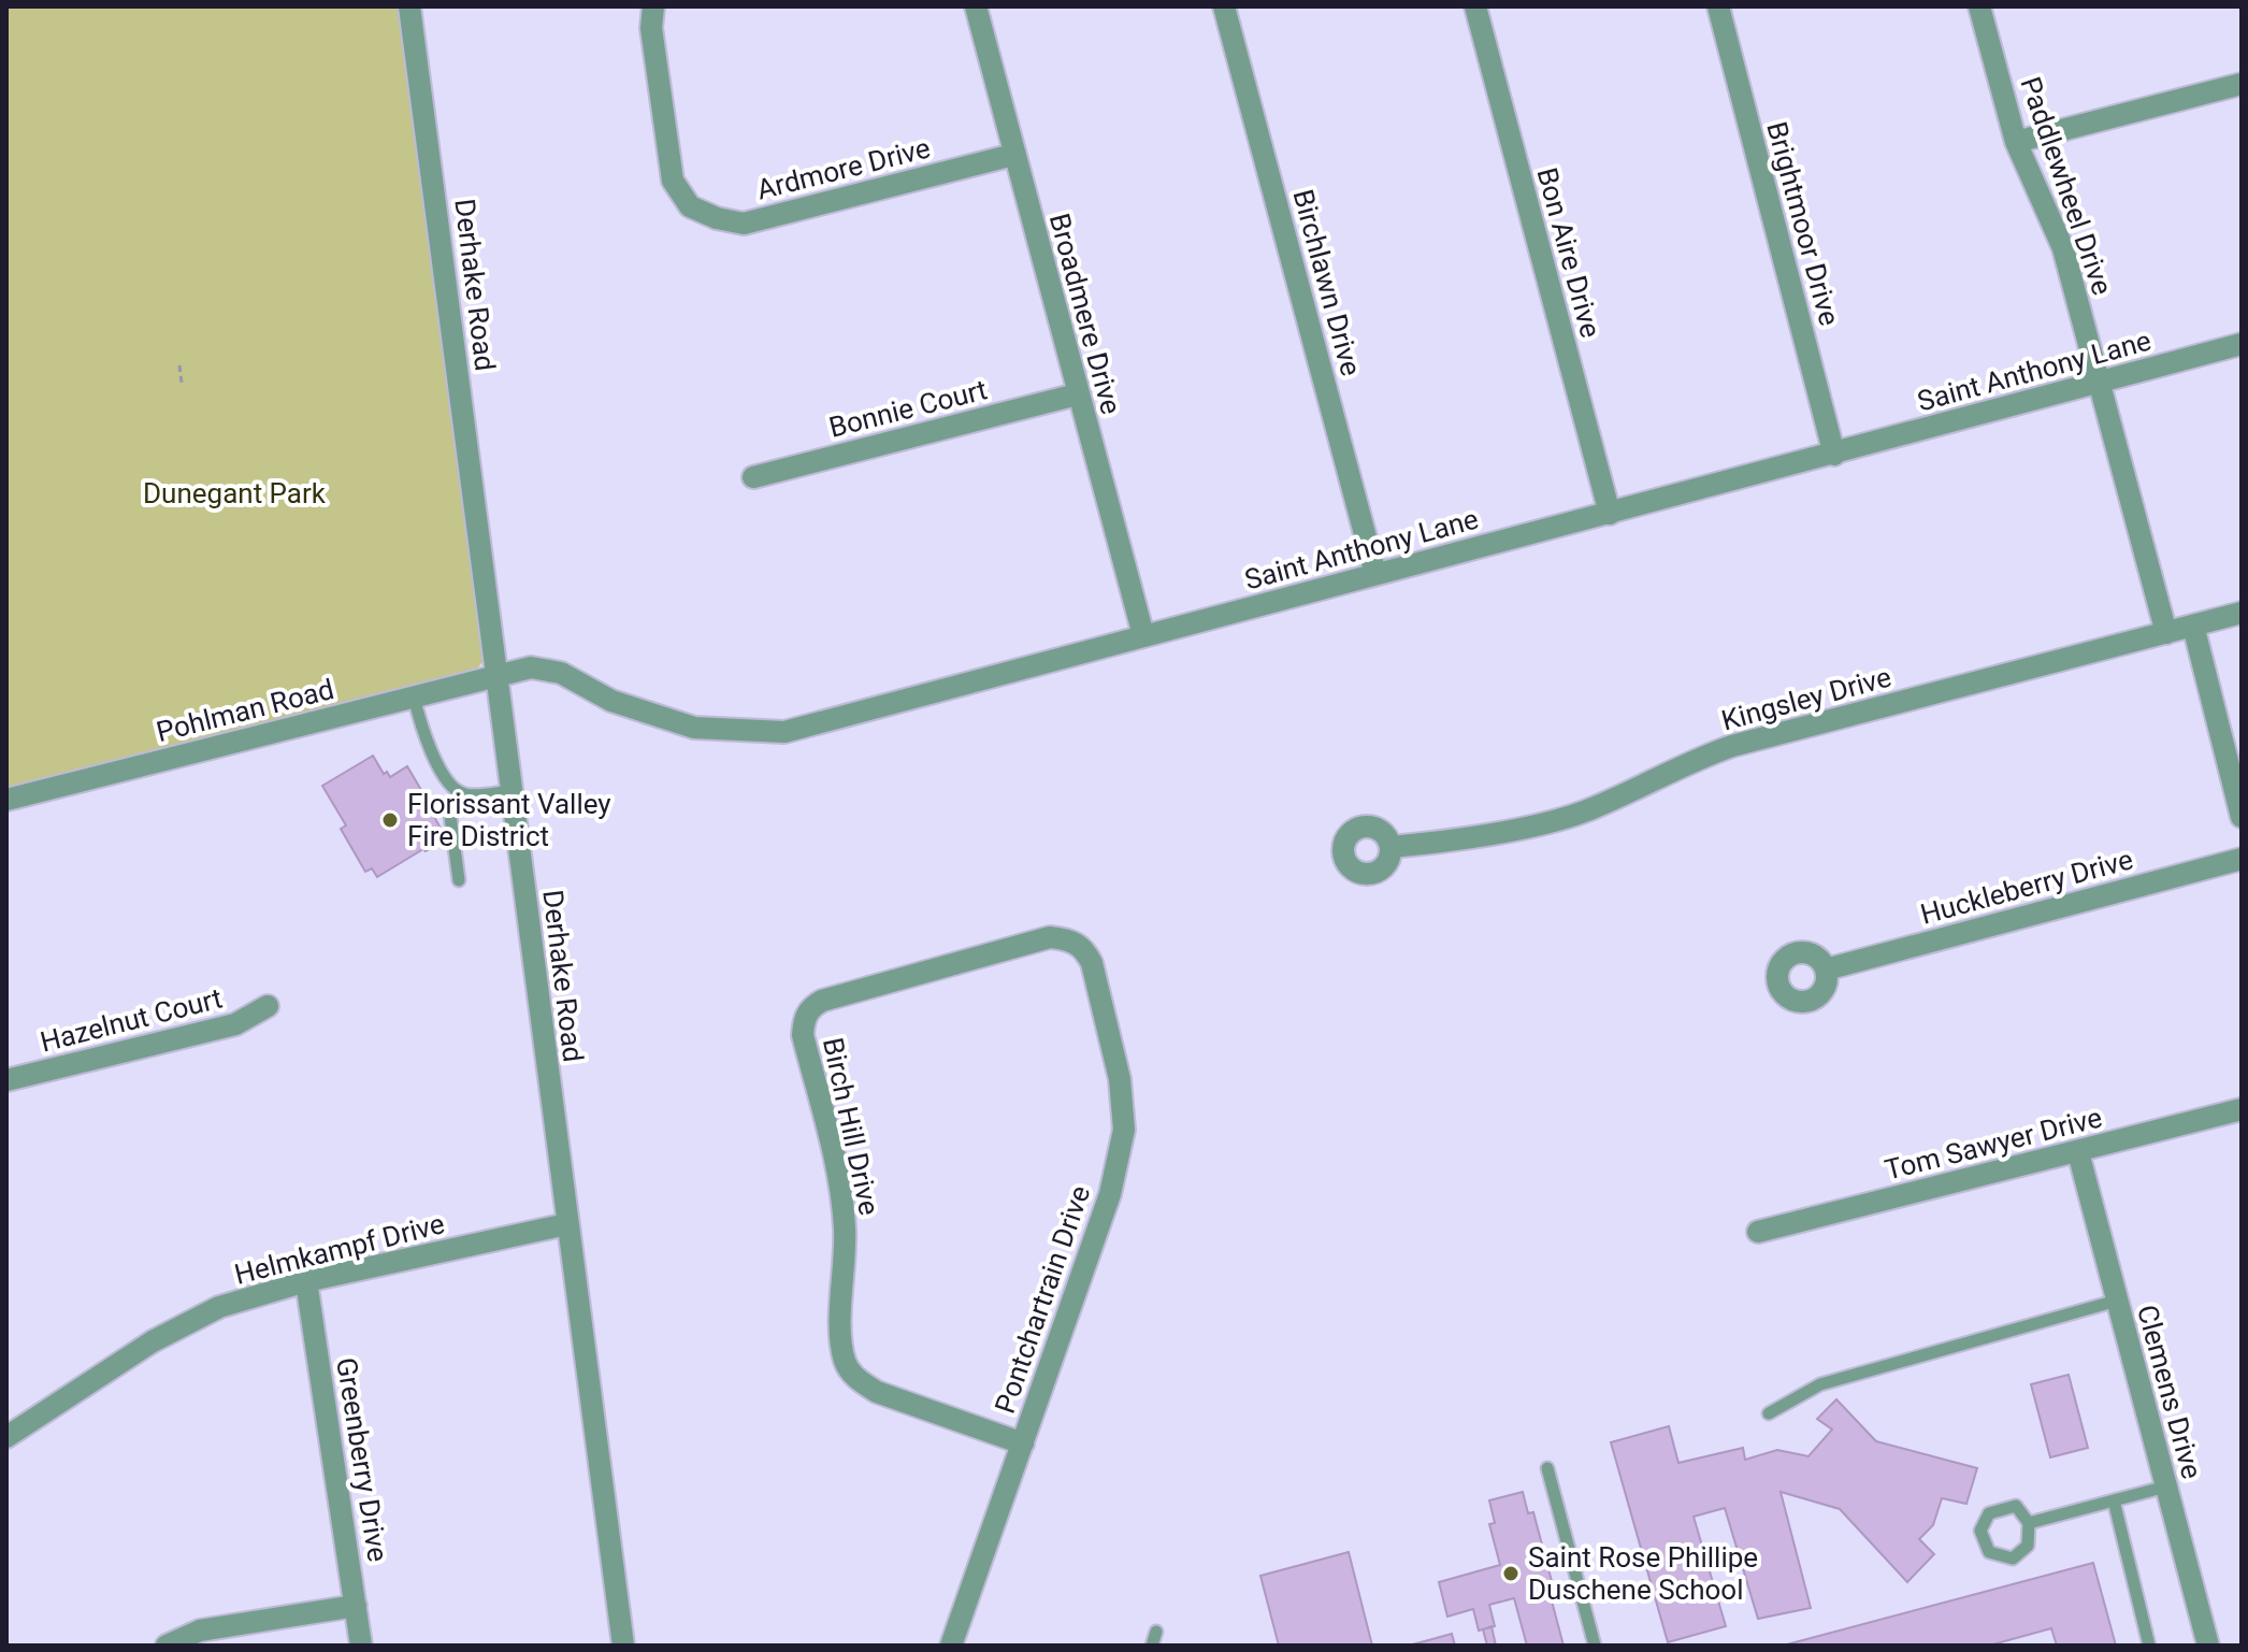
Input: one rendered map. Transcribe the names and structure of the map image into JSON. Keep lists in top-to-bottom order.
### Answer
{
  "streets": {
    "street": [
      "Ardmore Drive",
      "Paddlewheel Drive",
      "Brightmoor Drive",
      "Bon Aire Drive",
      "Birchlawn Drive",
      "Derhake Road",
      "Broadmere Drive",
      "Saint Anthony Lane",
      "Bonnie Court",
      "Kingsley Drive",
      "Pohlman Road",
      "Huckleberry Drive",
      "Hazelnut Court",
      "Birch Hill Drive",
      "Tom Sawyer Drive",
      "Helmkampf Drive",
      "Pontchartrain Drive",
      "Clemens Drive",
      "Greenberry Drive"
    ]
  },
  "crossings": [
    ["Ardmore Drive", "Broadmere Drive"],
    ["Paddlewheel Drive", "Saint Anthony Lane"],
    ["Paddlewheel Drive", "Kingsley Drive"],
    ["Brightmoor Drive", "Saint Anthony Lane"],
    ["Bon Aire Drive", "Saint Anthony Lane"],
    ["Birchlawn Drive", "Saint Anthony Lane"],
    ["Derhake Road", "Saint Anthony Lane"],
    ["Derhake Road", "Pohlman Road"],
    ["Derhake Road", "Helmkampf Drive"],
    ["Broadmere Drive", "Saint Anthony Lane"],
    ["Broadmere Drive", "Bonnie Court"],
    ["Saint Anthony Lane", "Pohlman Road"],
    ["Birch Hill Drive", "Pontchartrain Drive"],
    ["Tom Sawyer Drive", "Clemens Drive"],
    ["Helmkampf Drive", "Greenberry Drive"]
  ],
  "parks": ["Dunegant Park"],
  "places": ["Florissant Valley Fire District", "Saint Rose Phillipe Duschene School"]
}
